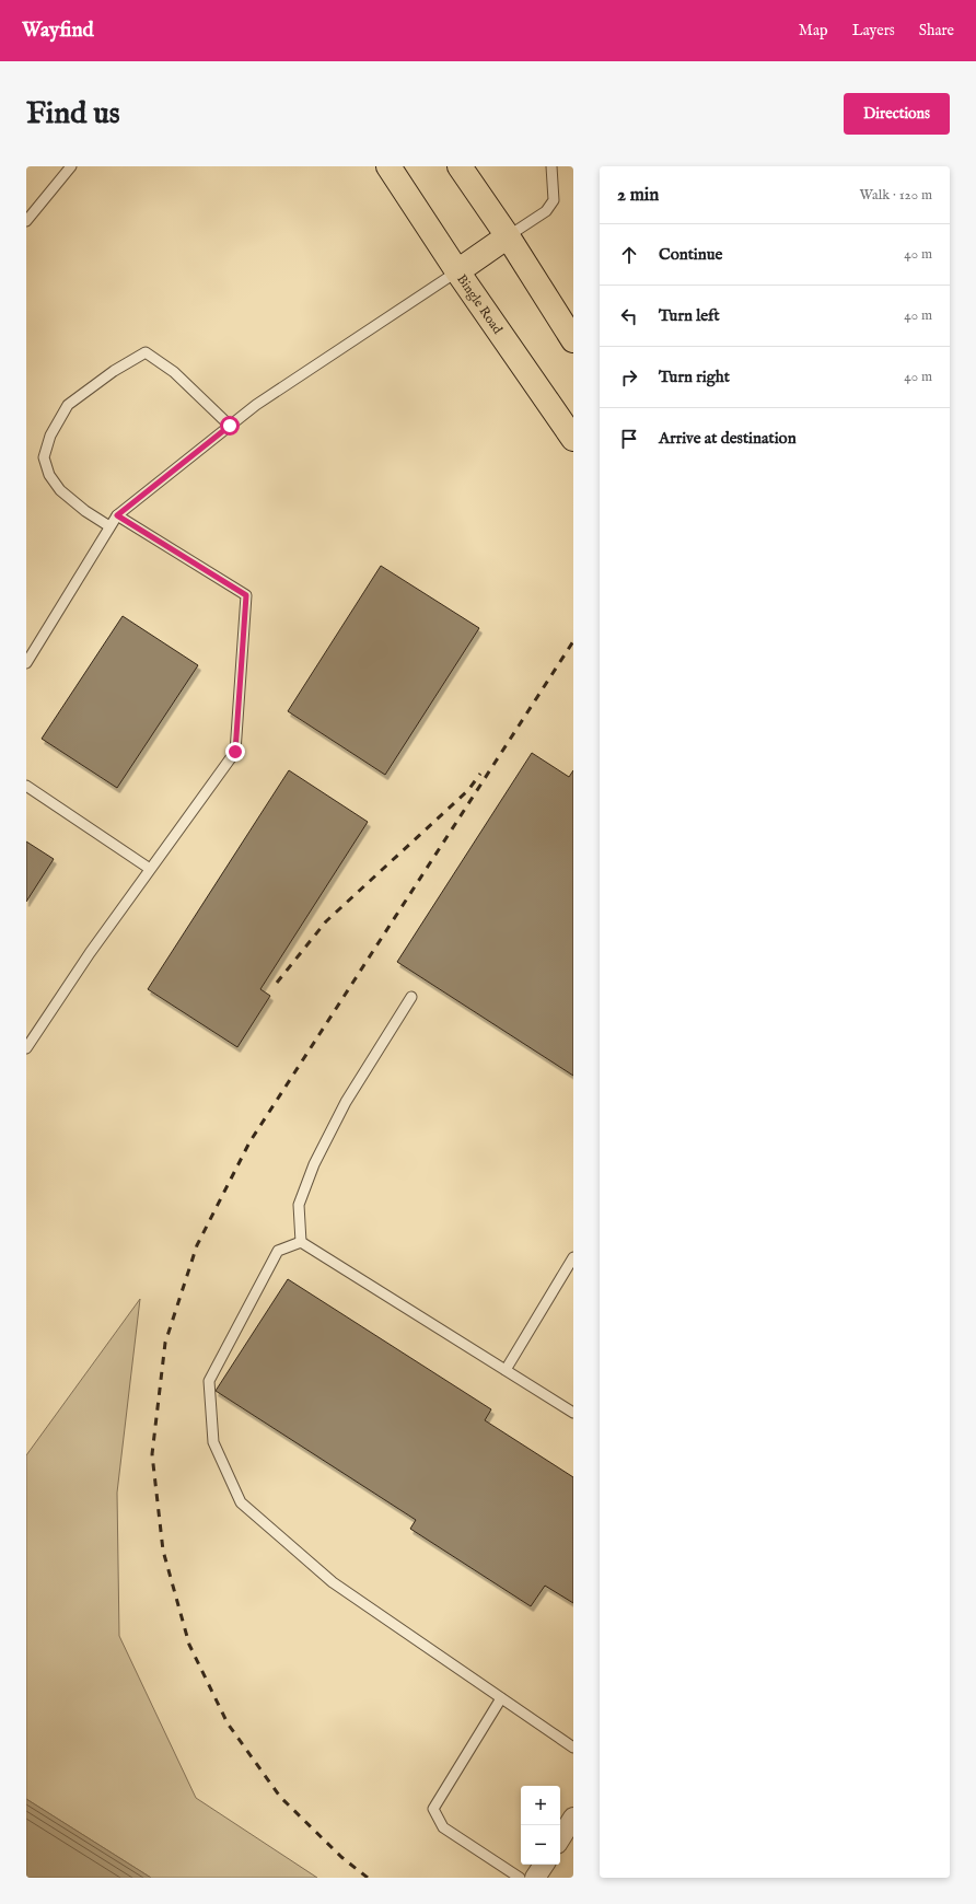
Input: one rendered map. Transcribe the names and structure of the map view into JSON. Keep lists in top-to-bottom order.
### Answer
{
  "streets": {
    "main road": ["Bingle Road"]
  },
  "page": {
    "header": "Wayfind",
    "nav": ["Map", "Layers", "Share"],
    "buttons": "Directions",
    "title": "Find us",
    "heading": ["2 min", "Walk · 120 m"],
    "list": [
      ["Continue", "40 m"],
      ["Turn left", "40 m"],
      ["Turn right", "40 m"],
      "Arrive at destination"
    ],
    "map_buttons": ["+", "−"]
  }
}
